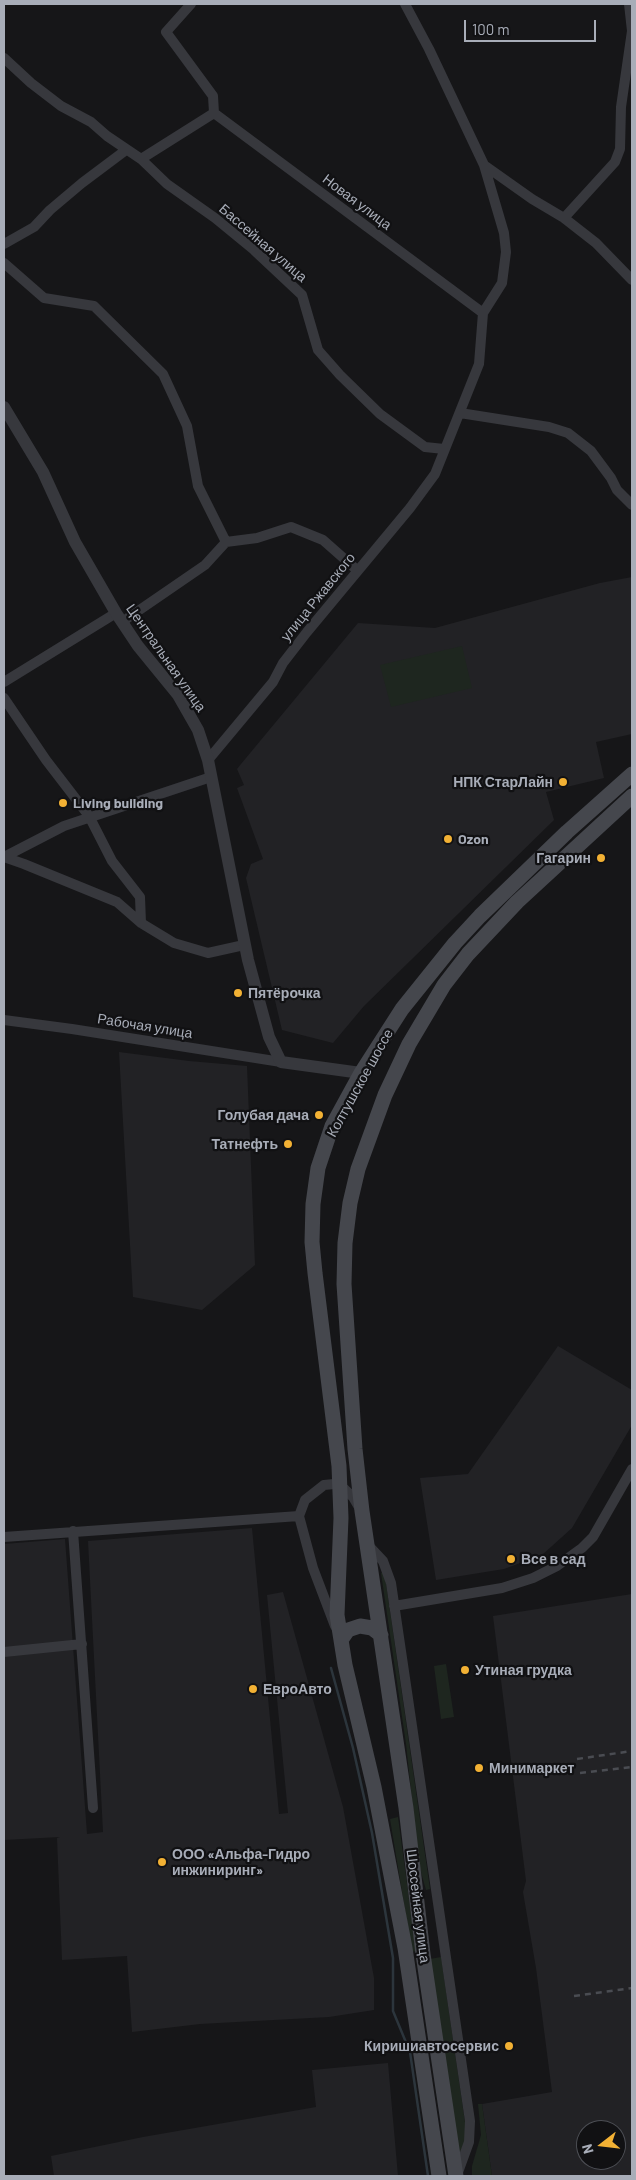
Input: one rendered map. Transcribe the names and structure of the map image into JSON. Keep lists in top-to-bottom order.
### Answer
{
  "streets": {
    "main road": ["Колтушское шоссе", "Шоссейная улица"],
    "street": [
      "Новая улица",
      "Бассейная улица",
      "улица Ржавского",
      "Центральная улица",
      "Рабочая улица"
    ]
  },
  "crossings": [
    ["Новая улица", "улица Ржавского"],
    ["Бассейная улица", "улица Ржавского"],
    ["улица Ржавского", "Центральная улица"],
    ["Центральная улица", "Рабочая улица"],
    ["Колтушское шоссе", "Шоссейная улица"]
  ],
  "places": [
    "НПК СтарЛайн",
    "Living building",
    "Ozon",
    "Гагарин",
    "Пятёрочка",
    "Голубая дача",
    "Татнефть",
    "Все в сад",
    "Утиная грудка",
    "ЕвроАвто",
    "Минимаркет",
    "ООО «Альфа-Гидро инжиниринг»",
    "Киришиавтосервис"
  ],
  "scale_bar": "100 m",
  "north": "left"
}
